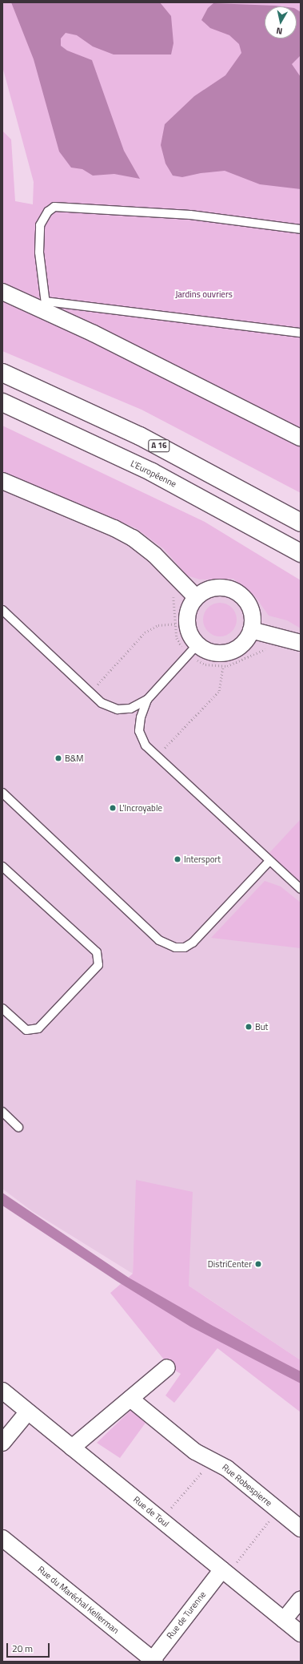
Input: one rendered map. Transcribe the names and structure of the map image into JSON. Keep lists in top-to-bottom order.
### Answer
{
  "streets": {
    "highway": ["A 16", "L'Européenne"],
    "street": [
      "Rue Robespierre",
      "Rue de Toul",
      "Rue du Maréchal Kellerman",
      "Rue de Turenne"
    ]
  },
  "crossings": [
    ["Rue de Toul", "Rue de Turenne"],
    ["Rue du Maréchal Kellerman", "Rue de Turenne"]
  ],
  "parks": ["Jardins ouvriers"],
  "places": [
    "B&M",
    "L'Incroyable",
    "Intersport",
    "But",
    "DistriCenter"
  ],
  "scale_bar": "20 m",
  "north": "bottom"
}
